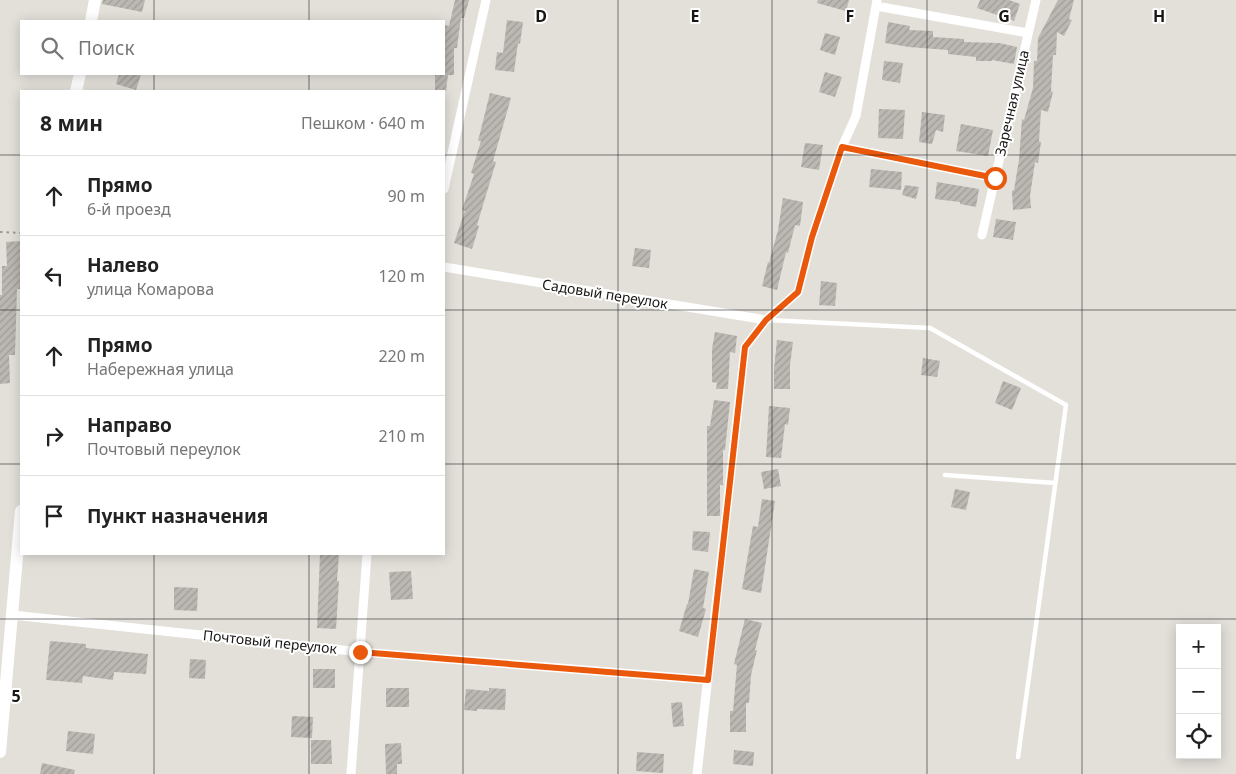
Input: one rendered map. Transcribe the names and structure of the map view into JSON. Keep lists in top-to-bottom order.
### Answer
{
  "streets": {
    "street": ["Заречная улица", "Садовый переулок", "Почтовый переулок"]
  },
  "page": {
    "search": "Поиск",
    "heading": ["8 мин", "Пешком · 640 m"],
    "list": [
      ["Прямо", "6-й проезд", "90 m"],
      ["Налево", "улица Комарова", "120 m"],
      ["Прямо", "Набережная улица", "220 m"],
      ["Направо", "Почтовый переулок", "210 m"],
      "Пункт назначения"
    ],
    "map_buttons": ["+", "−"]
  },
  "grid": {
    "columns": [
      "D",
      "E",
      "F",
      "G",
      "H"
    ],
    "rows": ["5"]
  }
}
